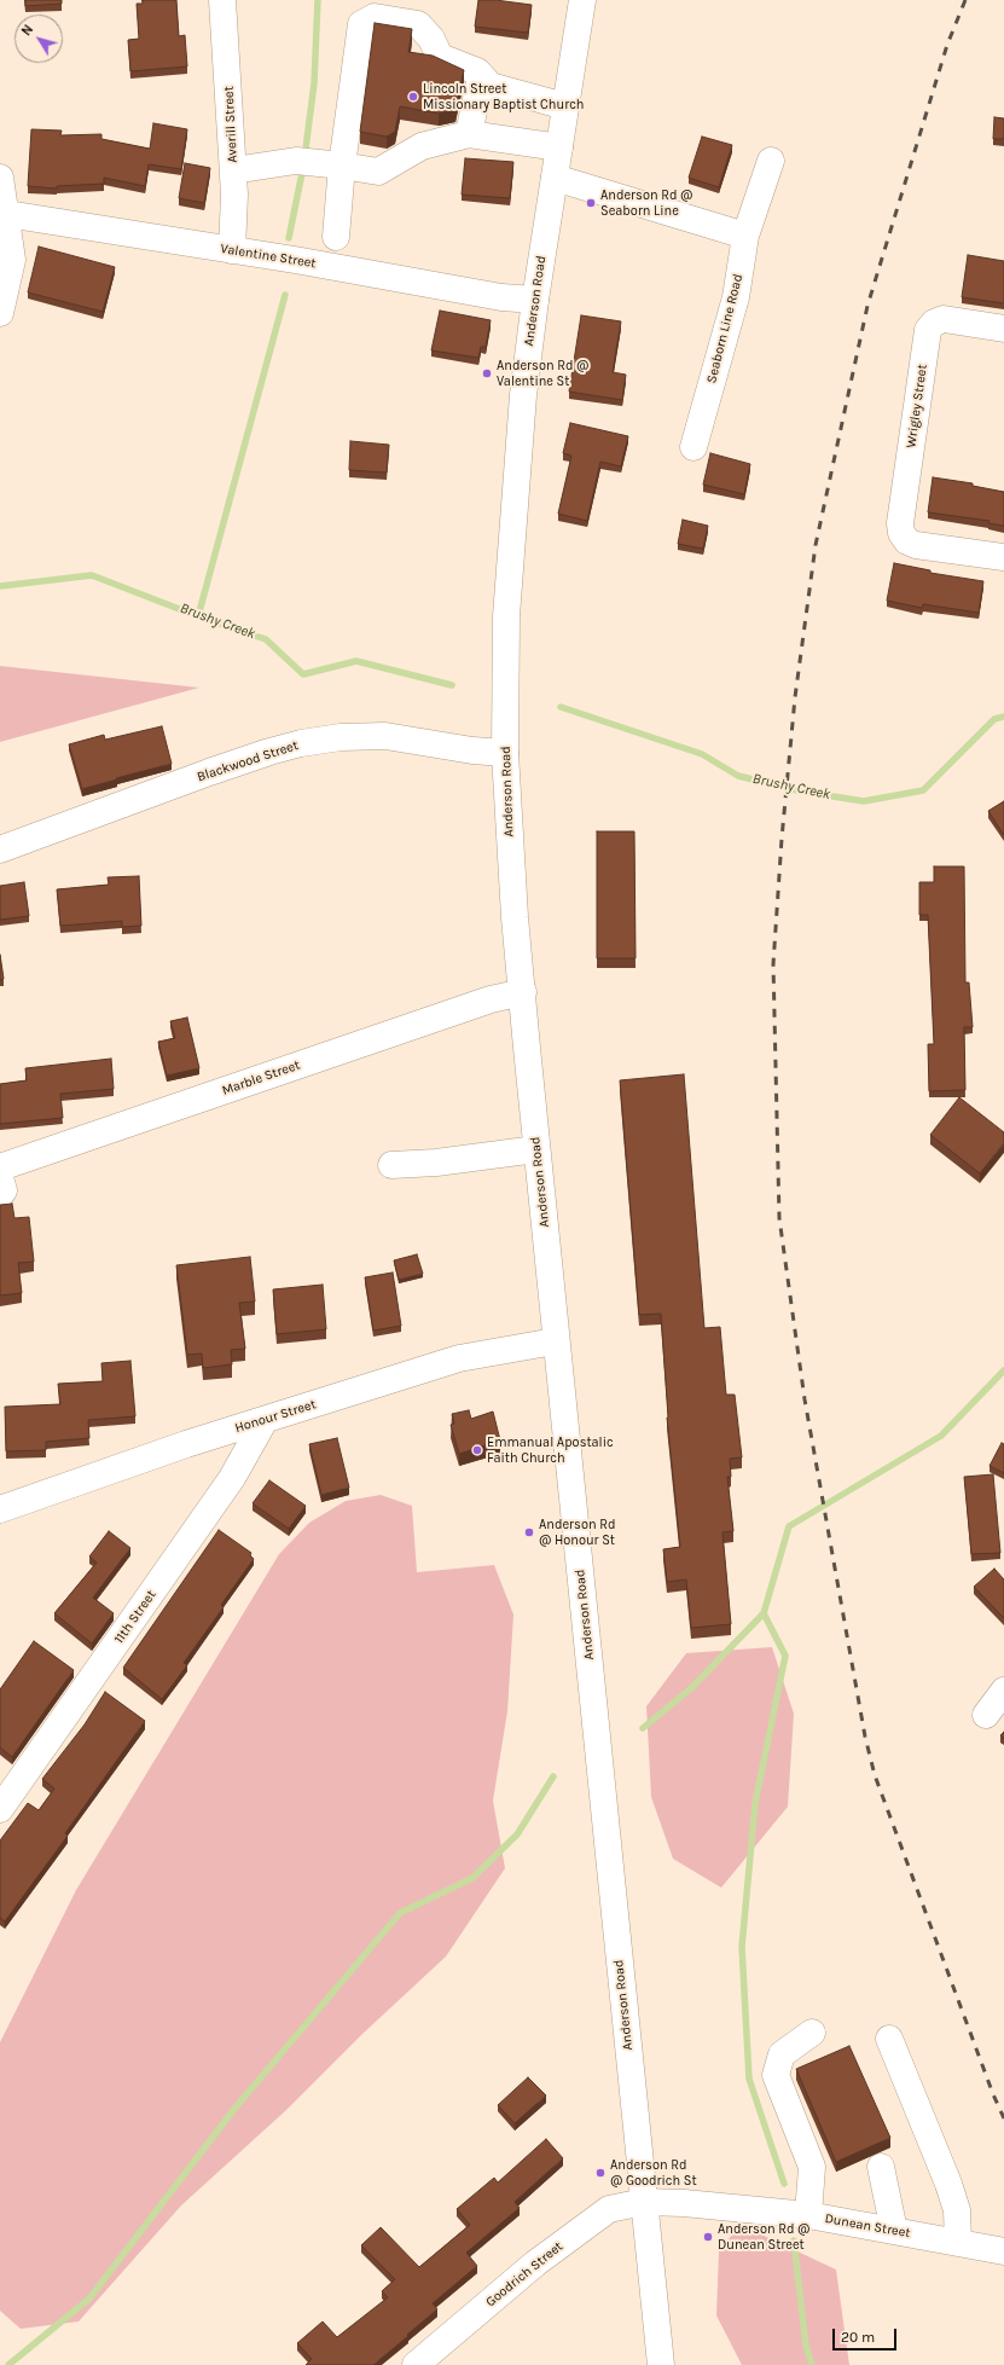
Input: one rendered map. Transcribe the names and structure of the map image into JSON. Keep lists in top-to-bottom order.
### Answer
{
  "streets": {
    "street": [
      "Averill Street",
      "Valentine Street",
      "Anderson Road",
      "Seaborn Line Road",
      "Wrigley Street",
      "Blackwood Street",
      "Marble Street",
      "Honour Street",
      "11th Street",
      "Dunean Street",
      "Goodrich Street"
    ]
  },
  "crossings": [
    ["Averill Street", "Valentine Street"],
    ["Valentine Street", "Anderson Road"],
    ["Anderson Road", "Blackwood Street"],
    ["Anderson Road", "Marble Street"],
    ["Anderson Road", "Honour Street"],
    ["Anderson Road", "Dunean Street"],
    ["Anderson Road", "Goodrich Street"],
    ["Honour Street", "11th Street"],
    ["Dunean Street", "Goodrich Street"]
  ],
  "water": ["Brushy Creek"],
  "places": [
    "Lincoln Street Missionary Baptist Church",
    "Anderson Rd @ Seaborn Line",
    "Anderson Rd @ Valentine St",
    "Emmanual Apostalic Faith Church",
    "Anderson Rd @ Honour St",
    "Anderson Rd @ Goodrich St",
    "Anderson Rd @ Dunean Street"
  ],
  "scale_bar": "20 m",
  "north": "top left"
}
